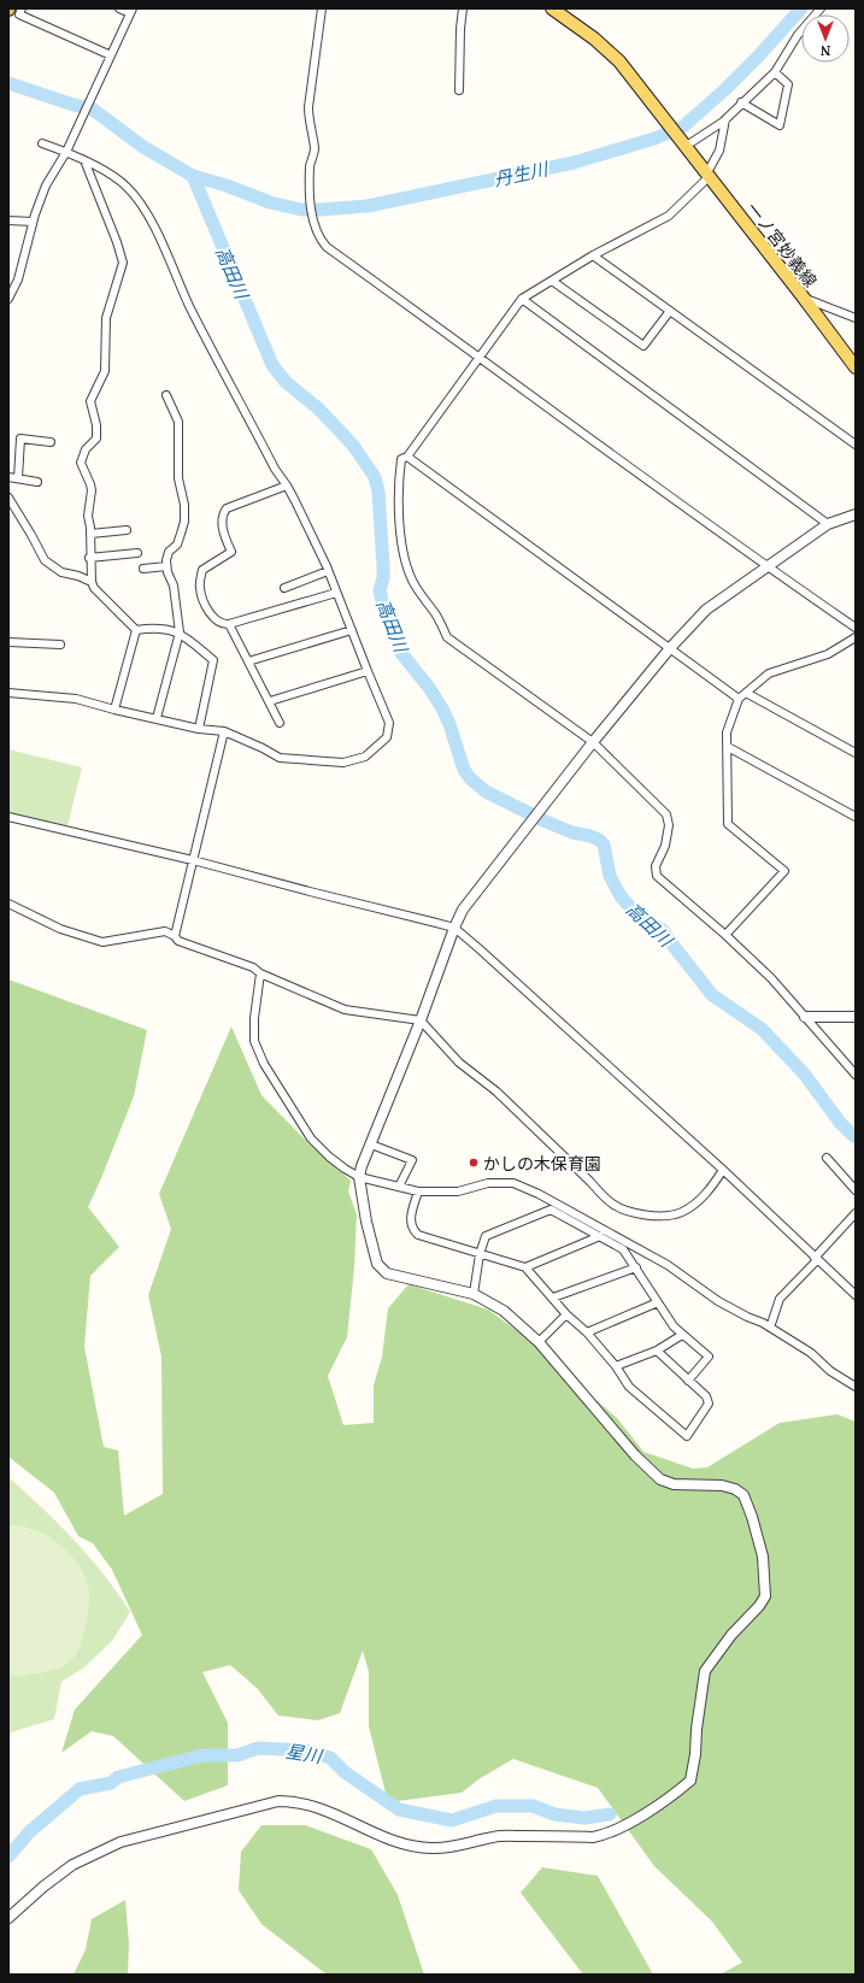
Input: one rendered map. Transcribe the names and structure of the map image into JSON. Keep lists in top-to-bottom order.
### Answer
{
  "streets": {
    "main road": ["一ノ宮妙義線"]
  },
  "water": ["丹生川", "高田川", "星川"],
  "places": ["かしの木保育園"],
  "north": "bottom"
}
